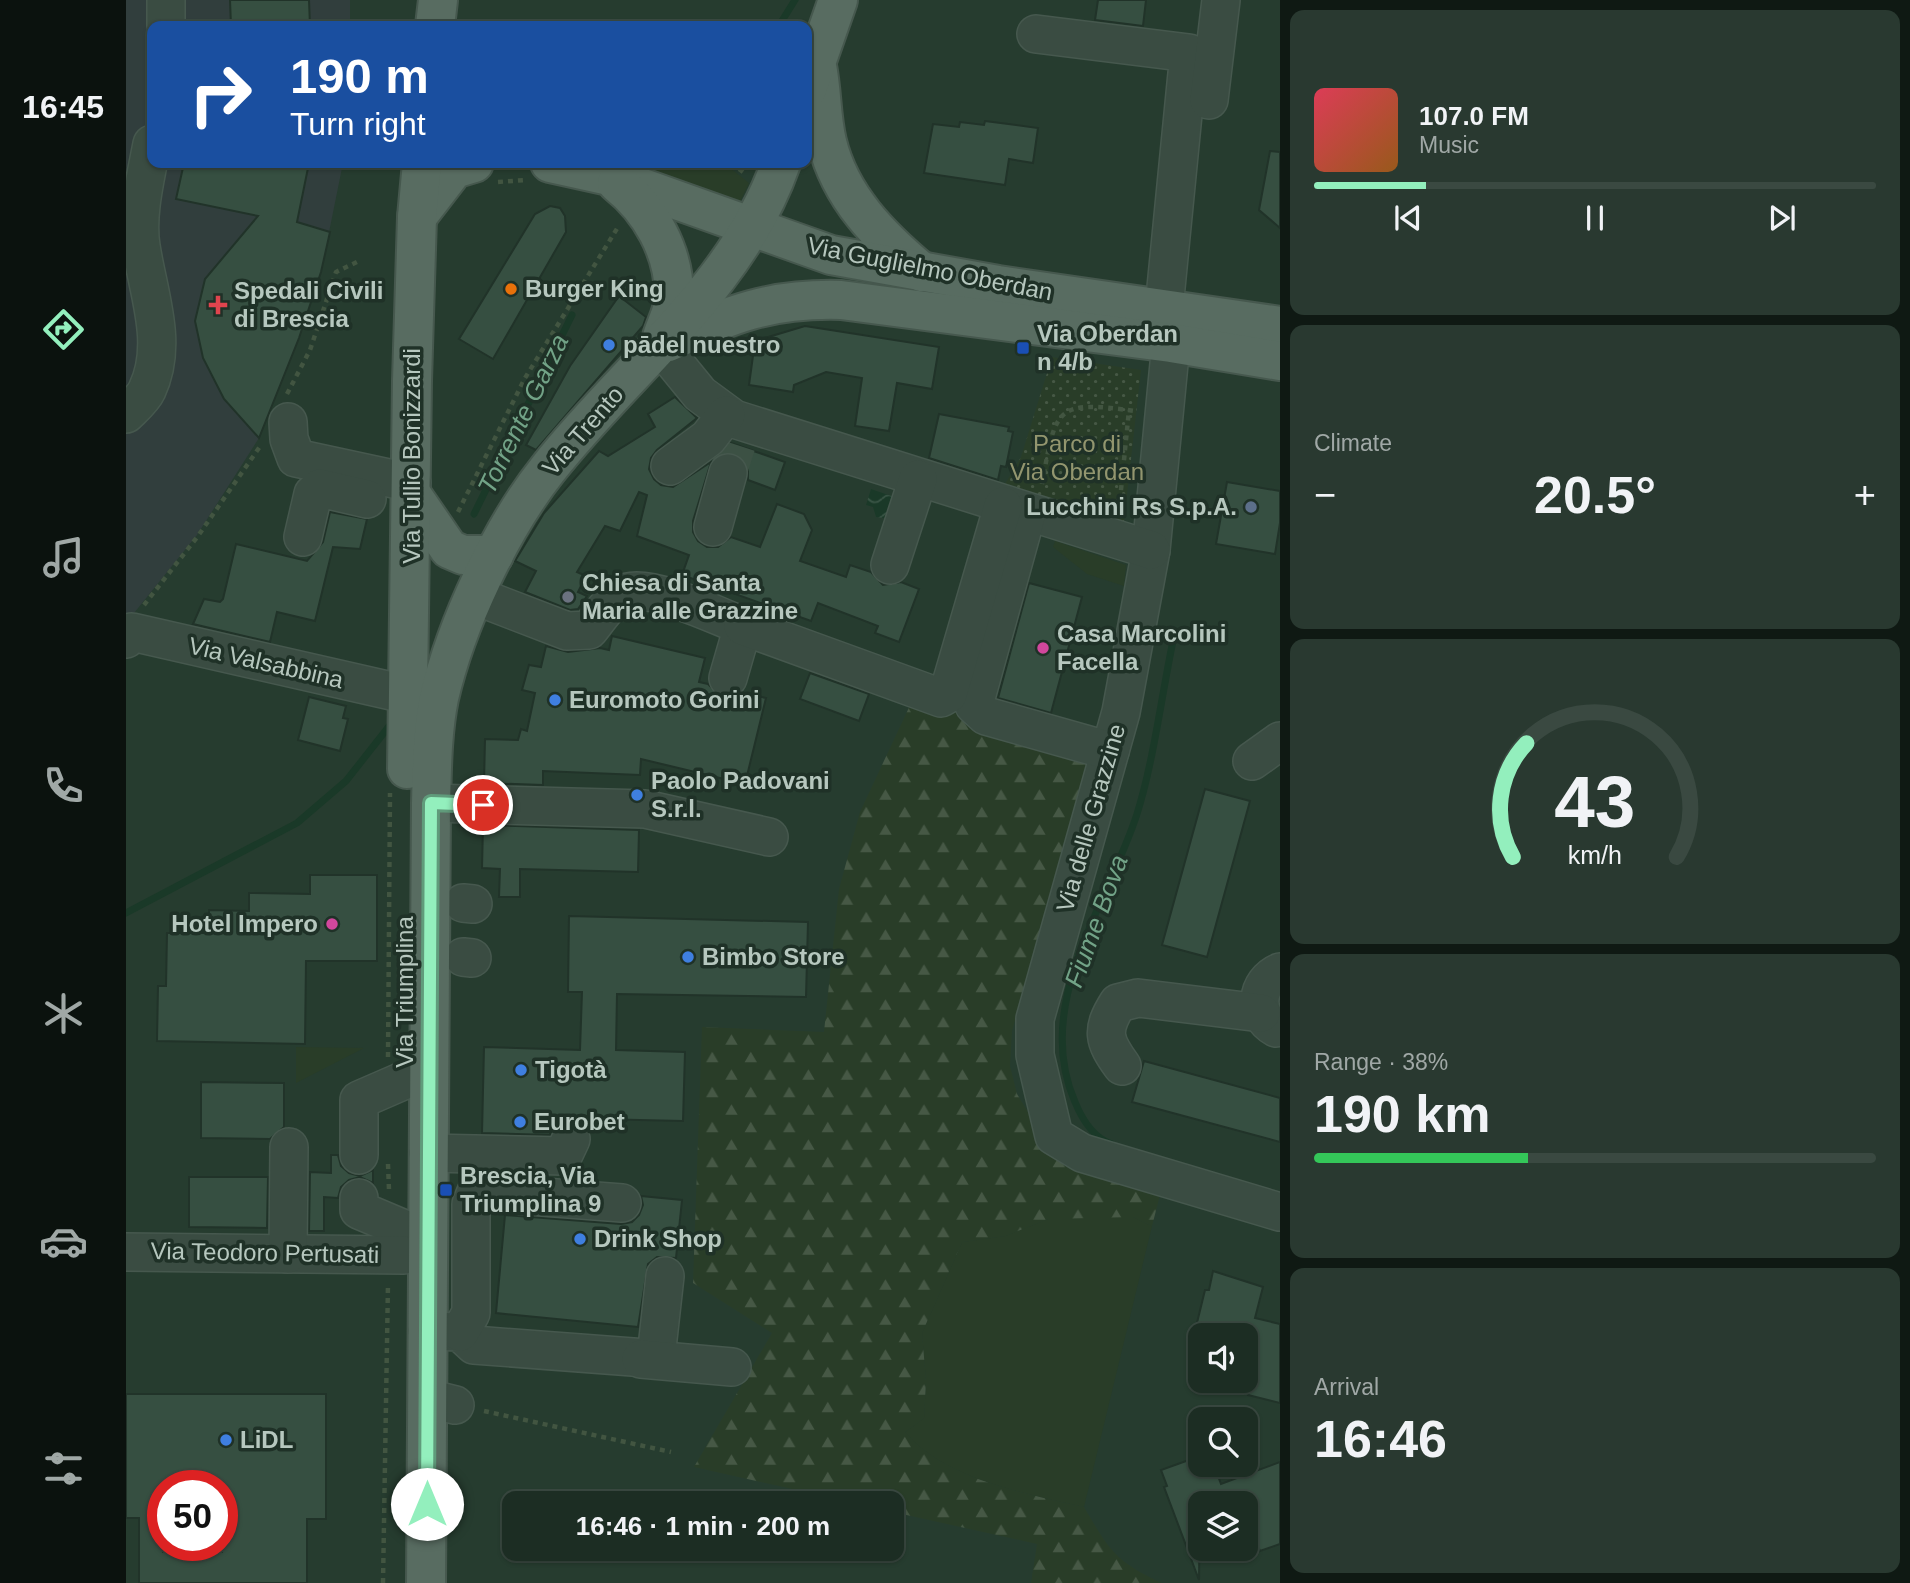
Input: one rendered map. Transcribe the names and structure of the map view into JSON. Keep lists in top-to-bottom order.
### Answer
{
  "streets": {
    "main road": [
      "Via Guglielmo Oberdan",
      "Via Trento",
      "Via Tullio Bonizzardi",
      "Via Triumplina"
    ],
    "street": ["Via Valsabbina", "Via delle Grazzine", "Via Teodoro Pertusati"]
  },
  "crossings": [
    ["Via Guglielmo Oberdan", "Via Trento"],
    ["Via Guglielmo Oberdan", "Via delle Grazzine"],
    ["Via Trento", "Via Triumplina"],
    ["Via Tullio Bonizzardi", "Via Valsabbina"],
    ["Via Tullio Bonizzardi", "Via Triumplina"],
    ["Via Valsabbina", "Via Triumplina"],
    ["Via Triumplina", "Via Teodoro Pertusati"]
  ],
  "water": ["Torrente Garza", "Fiume Bova"],
  "parks": ["Parco di Via Oberdan"],
  "places": {
    "other": [
      "Burger King",
      "pādel nuestro",
      "Lucchini Rs S.p.A.",
      "Chiesa di Santa Maria alle Grazzine",
      "Casa Marcolini Facella",
      "Euromoto Gorini",
      "Paolo Padovani S.r.l.",
      "Hotel Impero",
      "Bimbo Store",
      "Tigotà",
      "Eurobet",
      "Drink Shop",
      "LiDL"
    ],
    "health": ["Spedali Civili di Brescia"],
    "transit": ["Via Oberdan n 4/b", "Brescia, Via Triumplina 9"]
  },
  "page": {
    "tabs": "16:45",
    "turn": ["190 m", "Turn right"],
    "song": ["107.0 FM", "Music"],
    "tile": [
      "Climate",
      ["Range · 38%", "190 km"],
      ["Arrival", "16:46"]
    ],
    "heat": ["−", "20.5°", "+"],
    "limit": "50",
    "trip": "16:46 · 1 min · 200 m",
    "gauge": ["43", "km/h"]
  }
}
